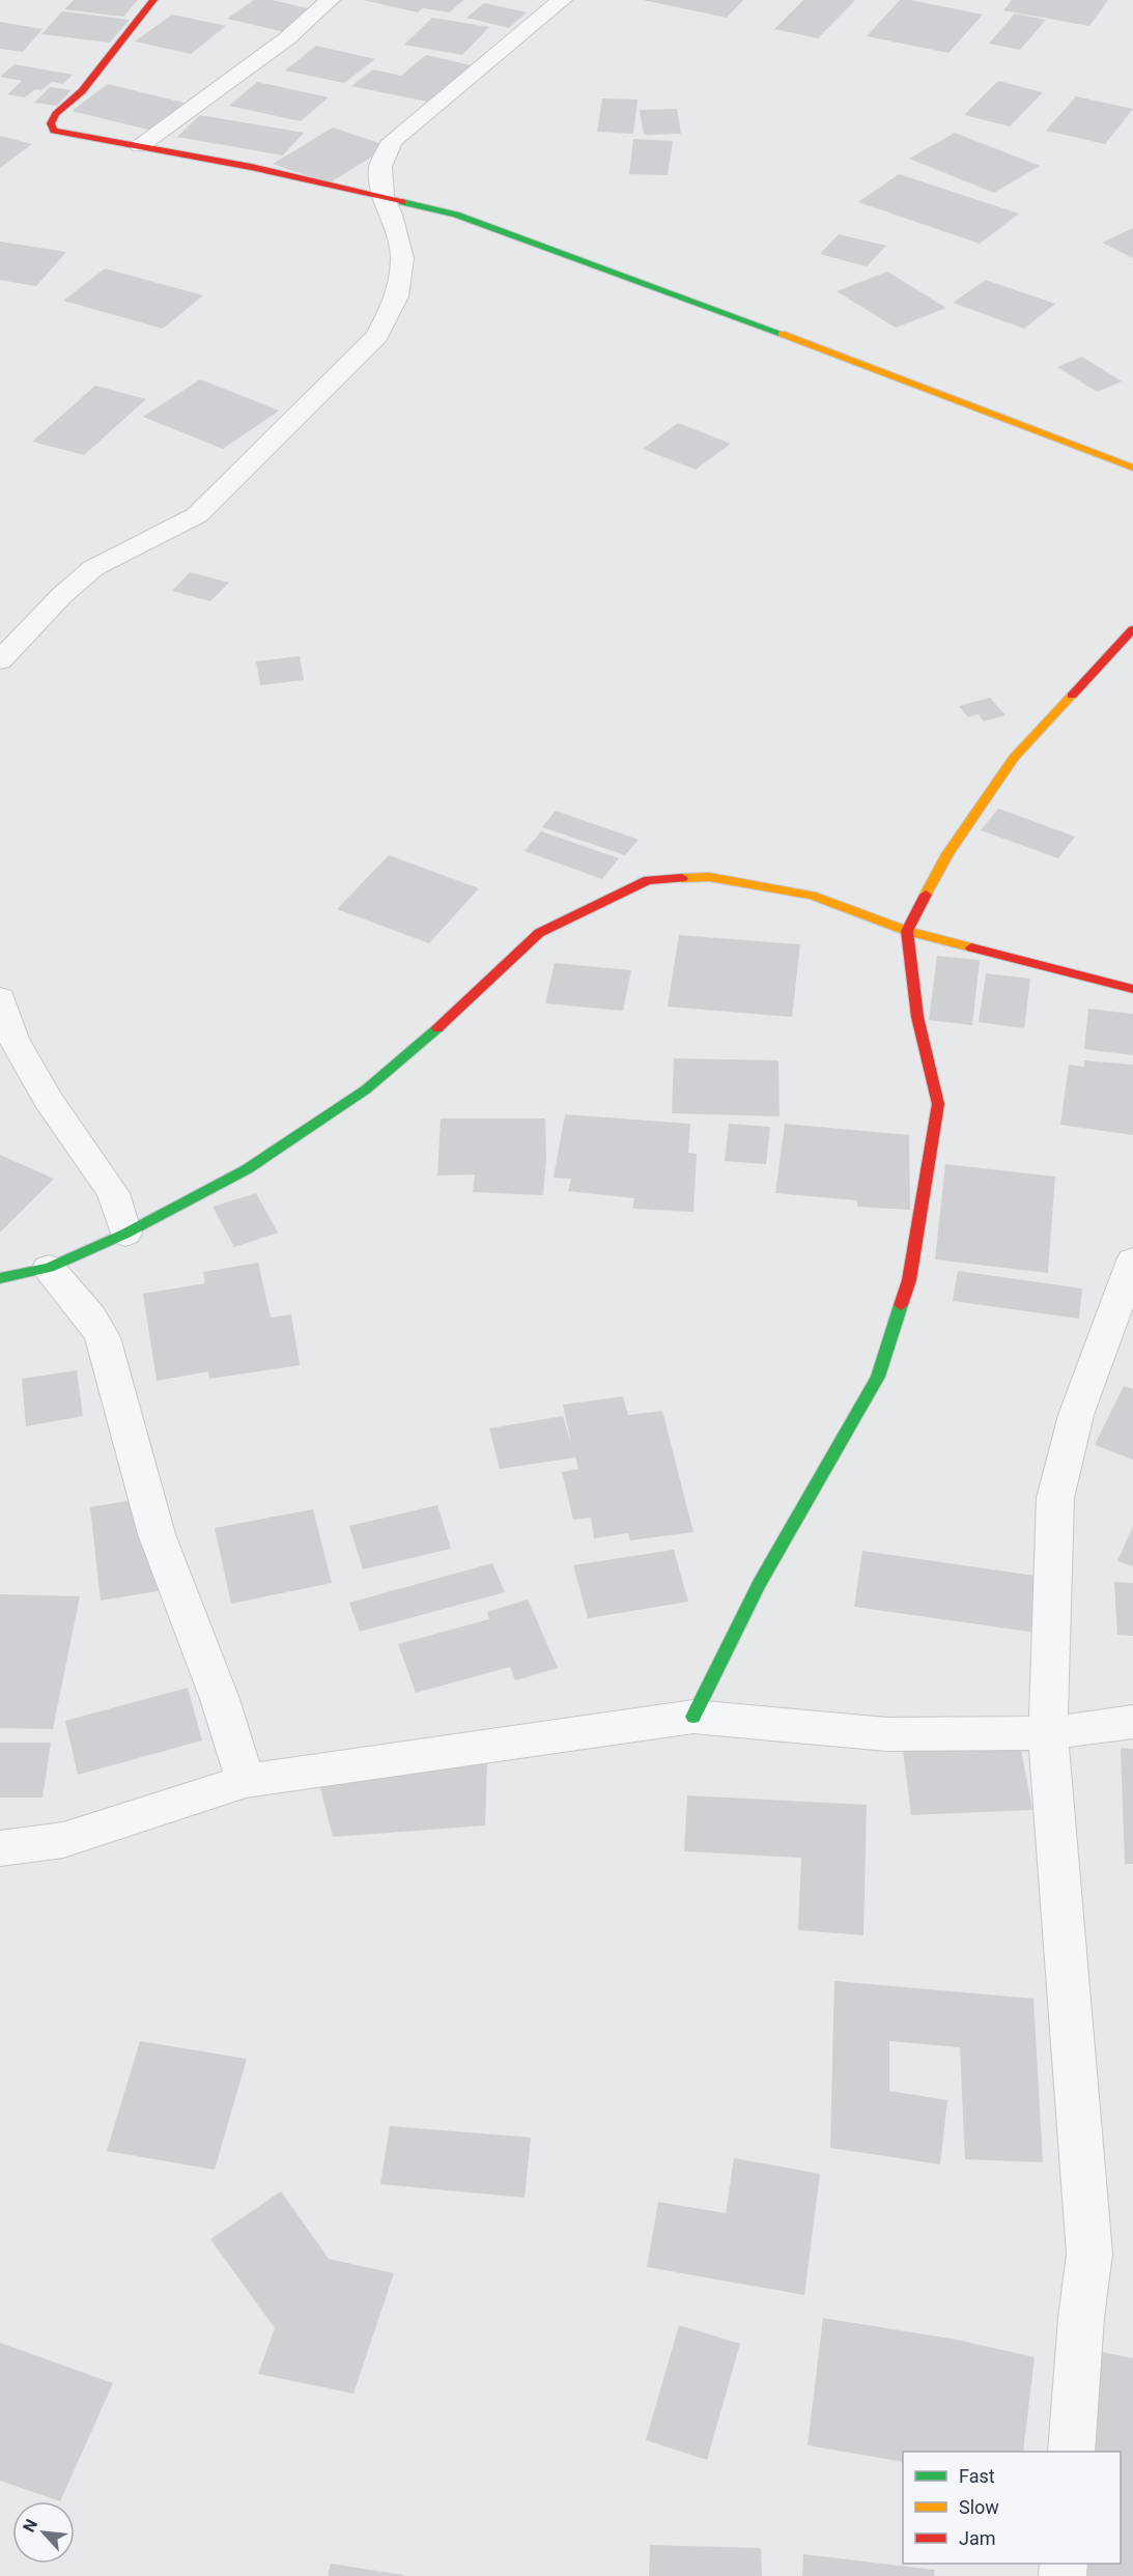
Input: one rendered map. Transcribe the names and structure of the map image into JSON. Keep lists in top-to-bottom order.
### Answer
{
  "legend": ["Fast", "Slow", "Jam"],
  "north": "top left"
}
